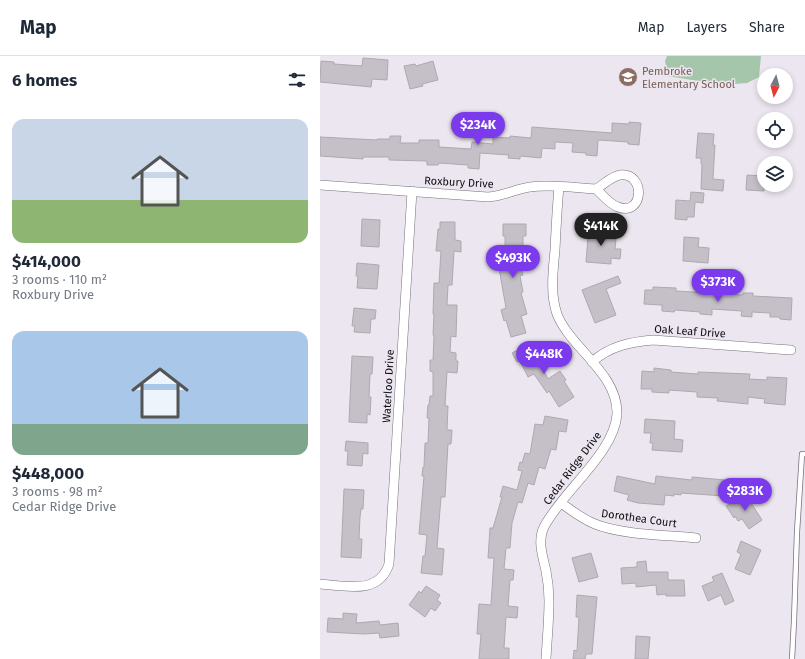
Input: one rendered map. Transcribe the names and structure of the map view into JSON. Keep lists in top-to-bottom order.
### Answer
{
  "streets": {
    "street": [
      "Roxbury Drive",
      "Oak Leaf Drive",
      "Waterloo Drive",
      "Cedar Ridge Drive",
      "Dorothea Court"
    ]
  },
  "crossings": [
    ["Roxbury Drive", "Waterloo Drive"],
    ["Roxbury Drive", "Cedar Ridge Drive"],
    ["Oak Leaf Drive", "Cedar Ridge Drive"],
    ["Cedar Ridge Drive", "Dorothea Court"]
  ],
  "places": {
    "school or university": ["Pembroke Elementary School"]
  },
  "north": "bottom",
  "page": {
    "header": "Map",
    "nav": ["Map", "Layers", "Share"],
    "heading": "6 homes",
    "list": [
      {
        "name": "$414,000",
        "note": "3 rooms · 110 m² · Roxbury Drive"
      },
      {
        "name": "$448,000",
        "note": "3 rooms · 98 m² · Cedar Ridge Drive"
      }
    ],
    "price": [
      "$234K",
      "$414K",
      "$493K",
      "$373K",
      "$448K",
      "$283K"
    ]
  }
}
